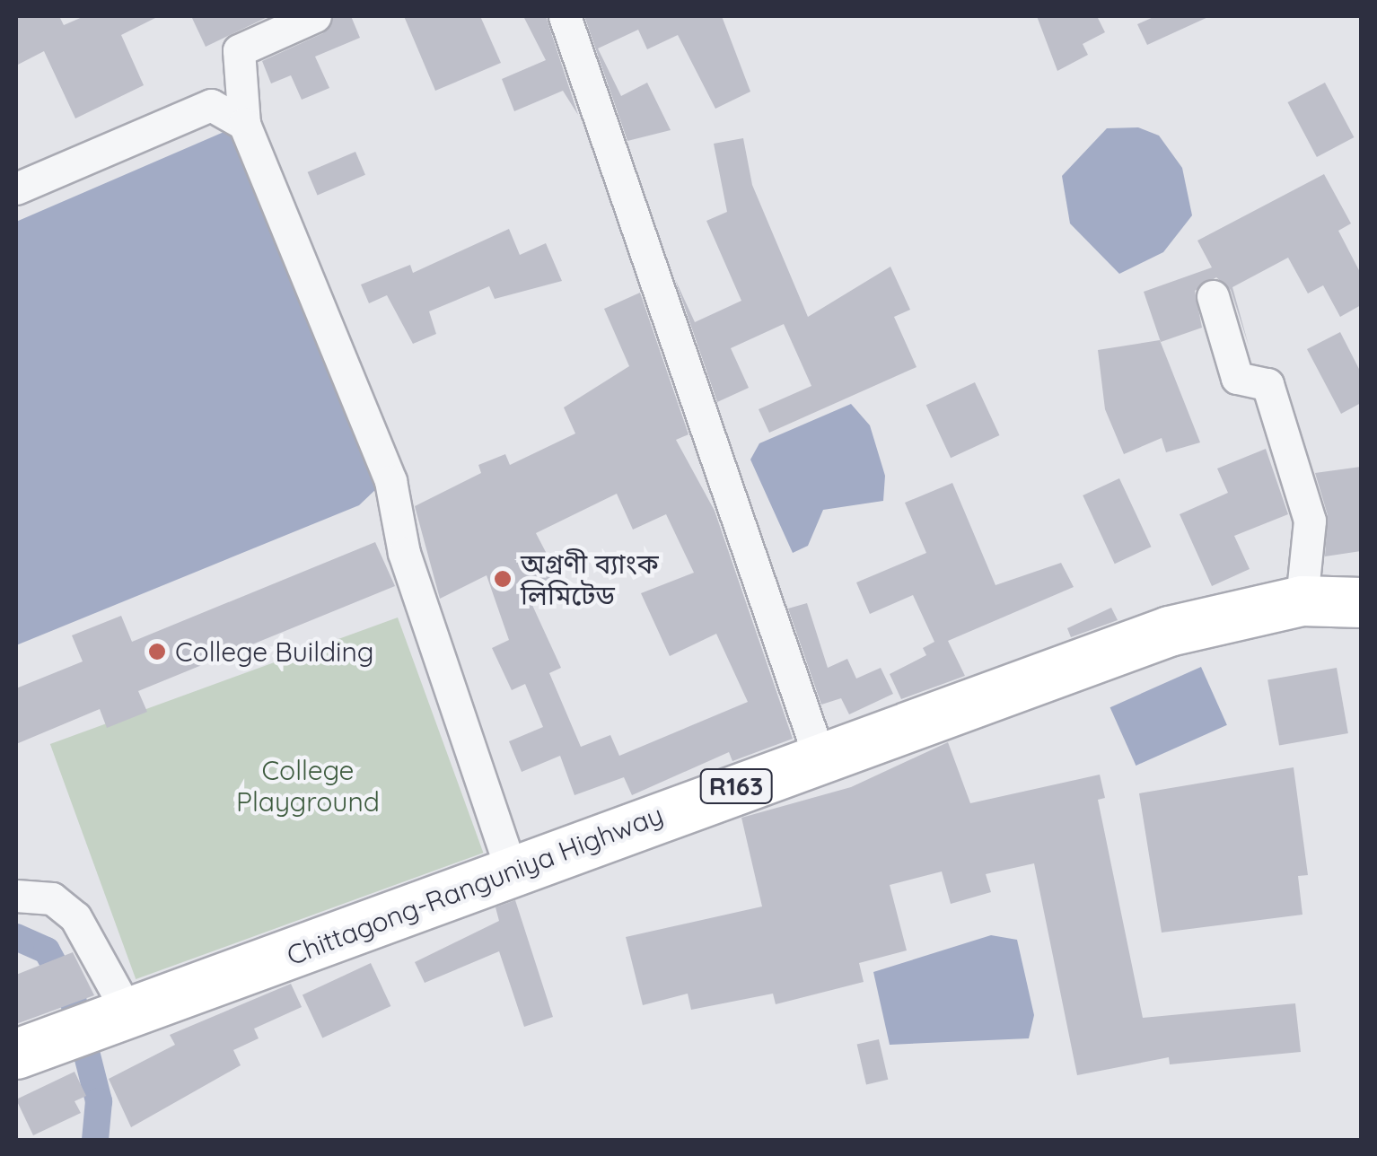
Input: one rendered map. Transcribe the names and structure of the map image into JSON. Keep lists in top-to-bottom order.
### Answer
{
  "streets": {
    "main road": ["R163", "Chittagong-Ranguniya Highway"]
  },
  "parks": ["College Playground"],
  "places": ["অগ্রণী ব্যাংক লিমিটেড", "College Building"]
}
